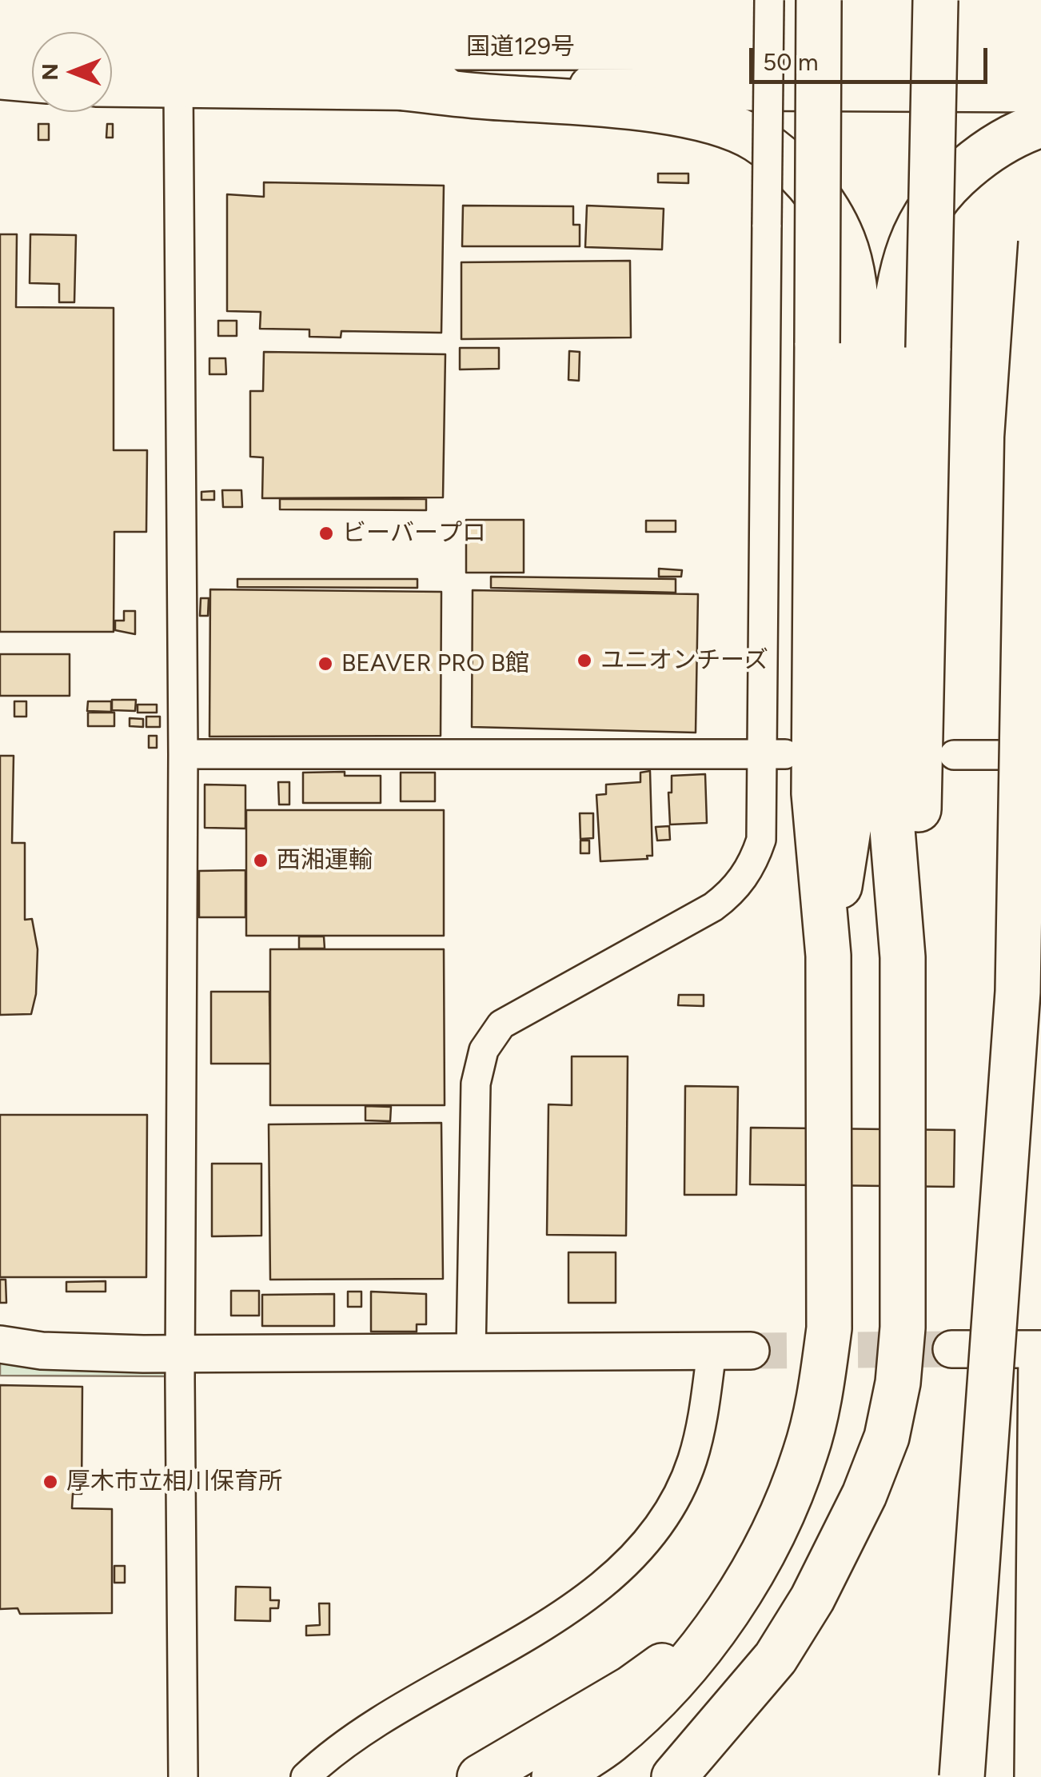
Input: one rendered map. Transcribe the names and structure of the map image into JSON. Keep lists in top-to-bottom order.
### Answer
{
  "streets": {
    "highway": ["国道129号"]
  },
  "places": [
    "ビーバープロ",
    "ユニオンチーズ",
    "BEAVER PRO B館",
    "西湘運輸",
    "厚木市立相川保育所"
  ],
  "scale_bar": "50 m",
  "north": "left"
}
